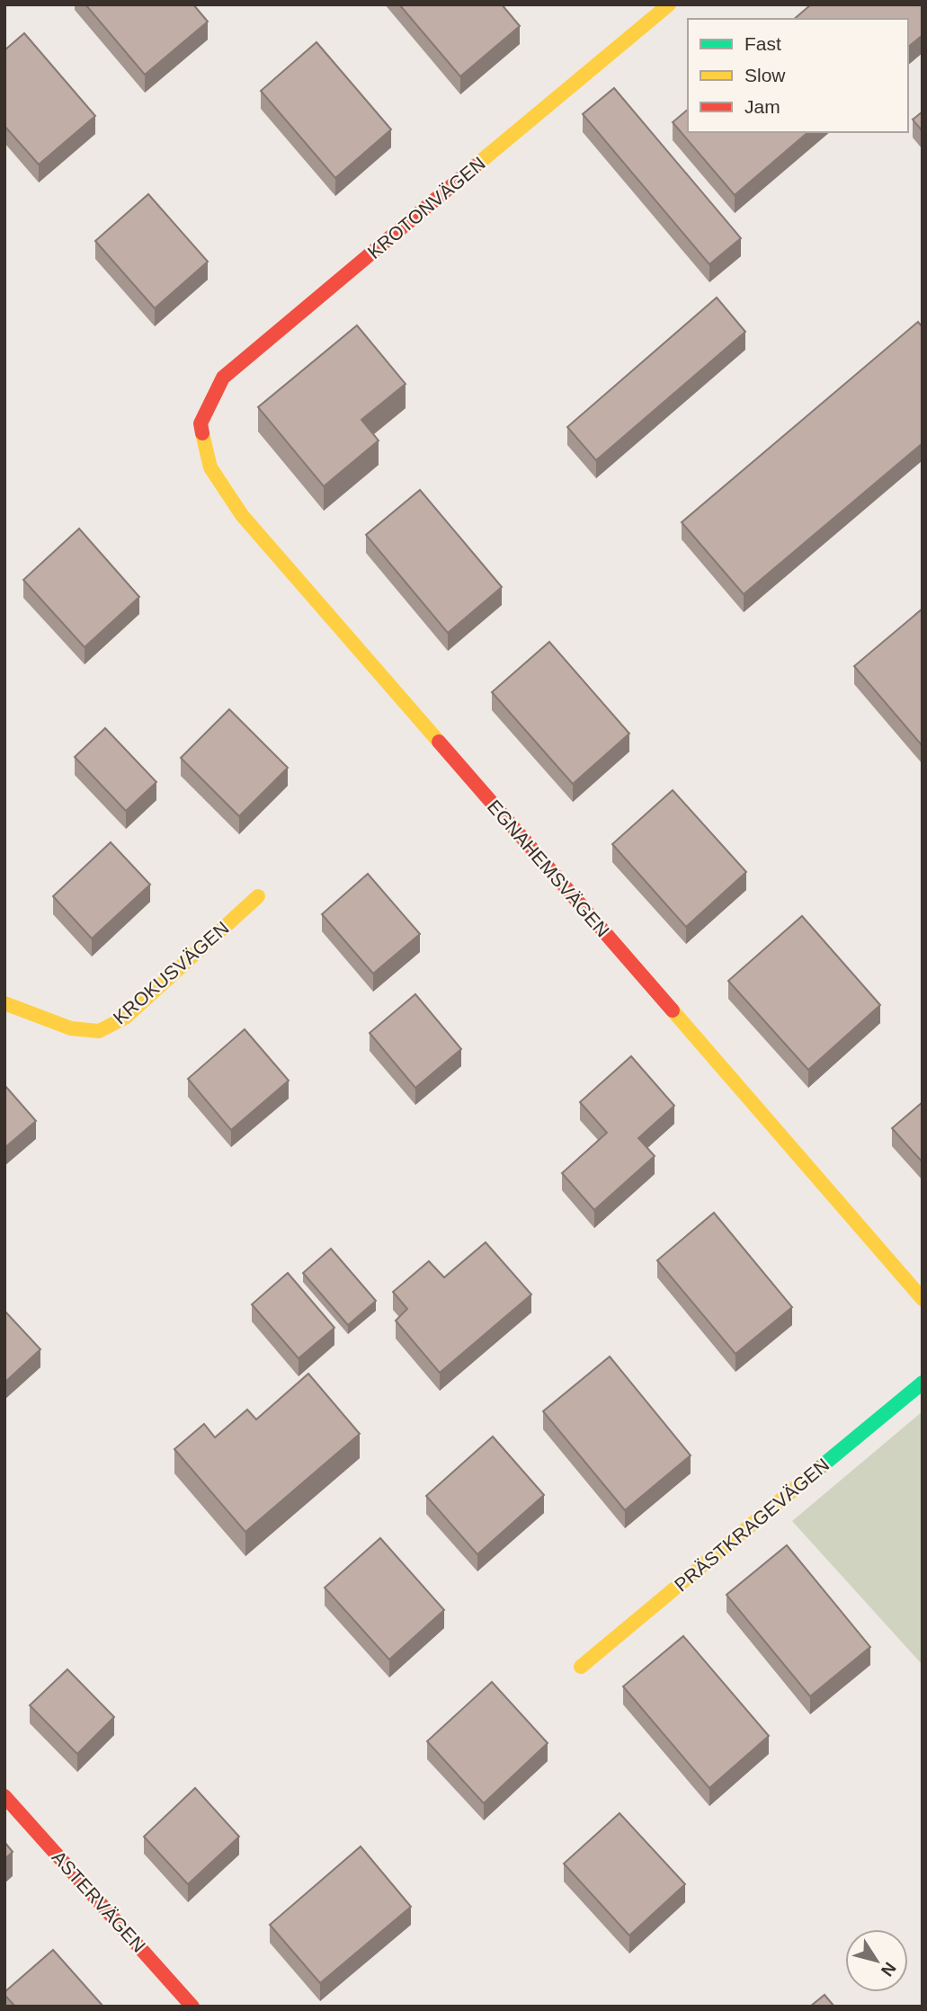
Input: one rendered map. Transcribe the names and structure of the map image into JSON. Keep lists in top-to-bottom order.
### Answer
{
  "streets": {
    "street": [
      "KROTONVÄGEN",
      "EGNAHEMSVÄGEN",
      "KROKUSVÄGEN",
      "PRÄSTKRAGEVÄGEN",
      "ASTERVÄGEN"
    ]
  },
  "crossings": [
    ["KROTONVÄGEN", "EGNAHEMSVÄGEN"]
  ],
  "legend": ["Fast", "Slow", "Jam"],
  "north": "bottom right"
}
